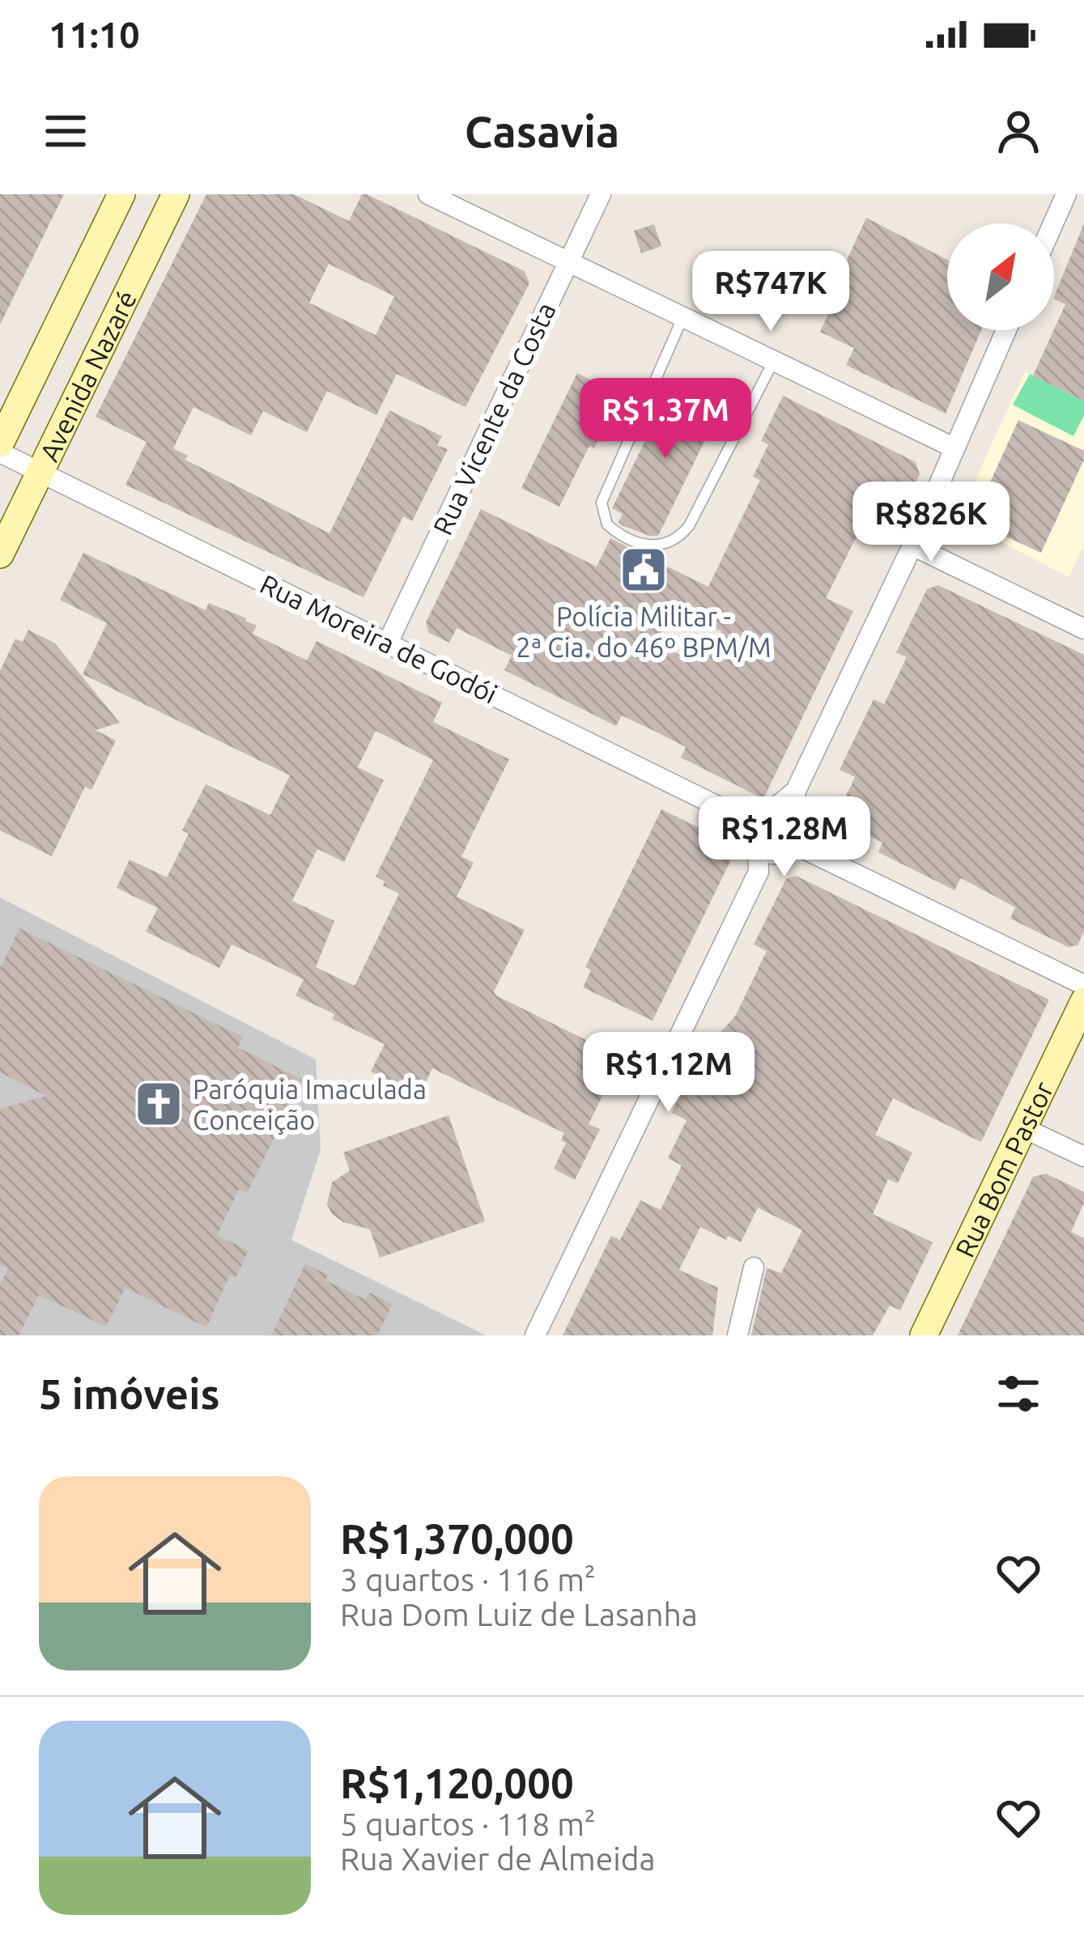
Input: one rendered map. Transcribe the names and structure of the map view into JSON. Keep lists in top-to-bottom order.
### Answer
{
  "streets": {
    "main road": ["Avenida Nazaré", "Rua Bom Pastor"],
    "street": ["Rua Vicente da Costa", "Rua Moreira de Godói"]
  },
  "crossings": [
    ["Avenida Nazaré", "Rua Moreira de Godói"],
    ["Rua Vicente da Costa", "Rua Moreira de Godói"]
  ],
  "places": {
    "public building": ["Polícia Militar - 2ª Cia. do 46º BPM/M"],
    "church": ["Paróquia Imaculada Conceição"]
  },
  "north": "top right",
  "page": {
    "status": "11:10",
    "header": "Casavia",
    "price": [
      "R$747K",
      "R$1.37M",
      "R$826K",
      "R$1.28M",
      "R$1.12M"
    ],
    "heading": "5 imóveis",
    "list": [
      {
        "name": "R$1,370,000",
        "note": "3 quartos · 116 m² · Rua Dom Luiz de Lasanha"
      },
      {
        "name": "R$1,120,000",
        "note": "5 quartos · 118 m² · Rua Xavier de Almeida"
      }
    ]
  }
}
